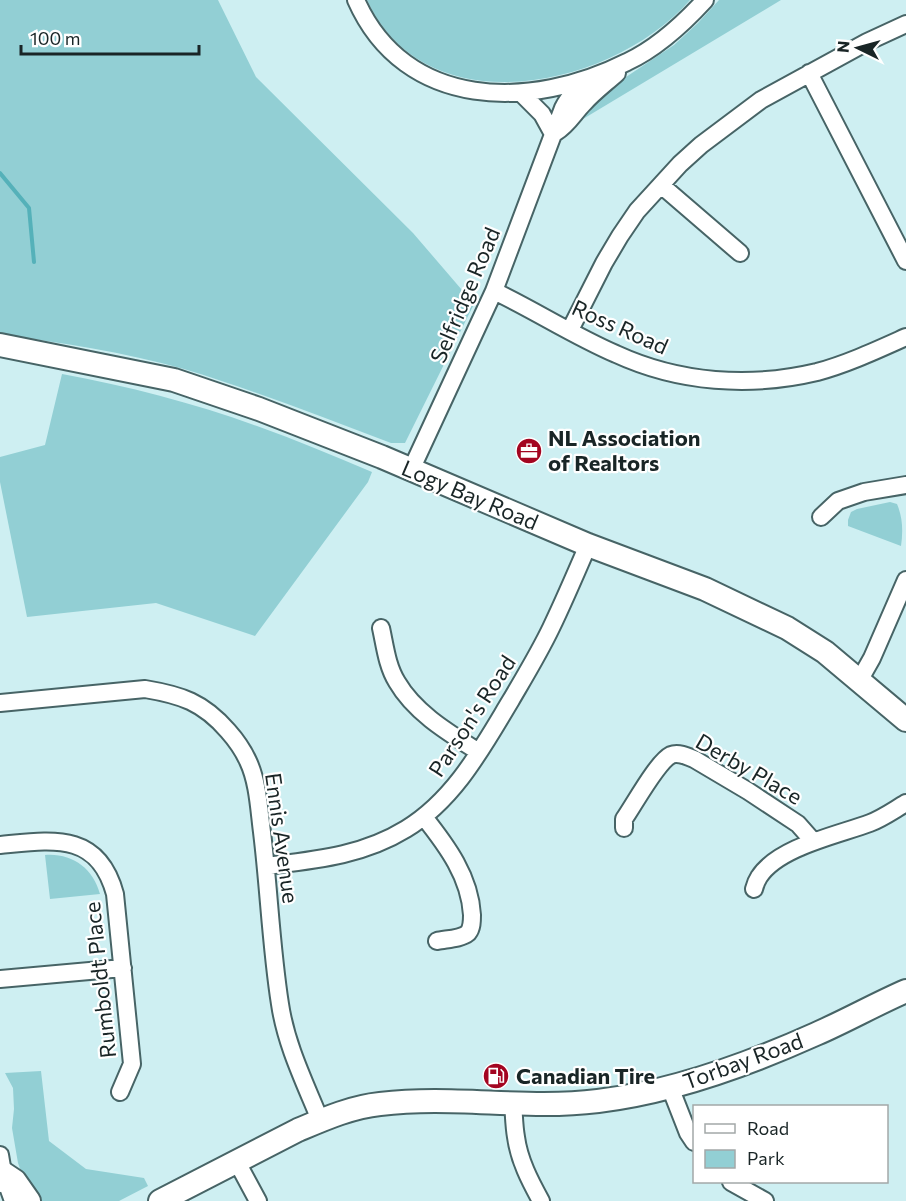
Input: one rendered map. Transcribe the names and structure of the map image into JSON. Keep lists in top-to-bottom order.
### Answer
{
  "streets": {
    "main road": ["Logy Bay Road", "Torbay Road"],
    "street": [
      "Selfridge Road",
      "Ross Road",
      "Parson's Road",
      "Derby Place",
      "Ennis Avenue",
      "Rumboldt Place"
    ]
  },
  "crossings": [
    ["Selfridge Road", "Ross Road"],
    ["Selfridge Road", "Logy Bay Road"],
    ["Logy Bay Road", "Parson's Road"],
    ["Parson's Road", "Ennis Avenue"],
    ["Ennis Avenue", "Torbay Road"]
  ],
  "places": {
    "office": ["NL Association of Realtors"],
    "fuel station": ["Canadian Tire"]
  },
  "legend": ["Road", "Park"],
  "scale_bar": "100 m",
  "north": "left"
}
